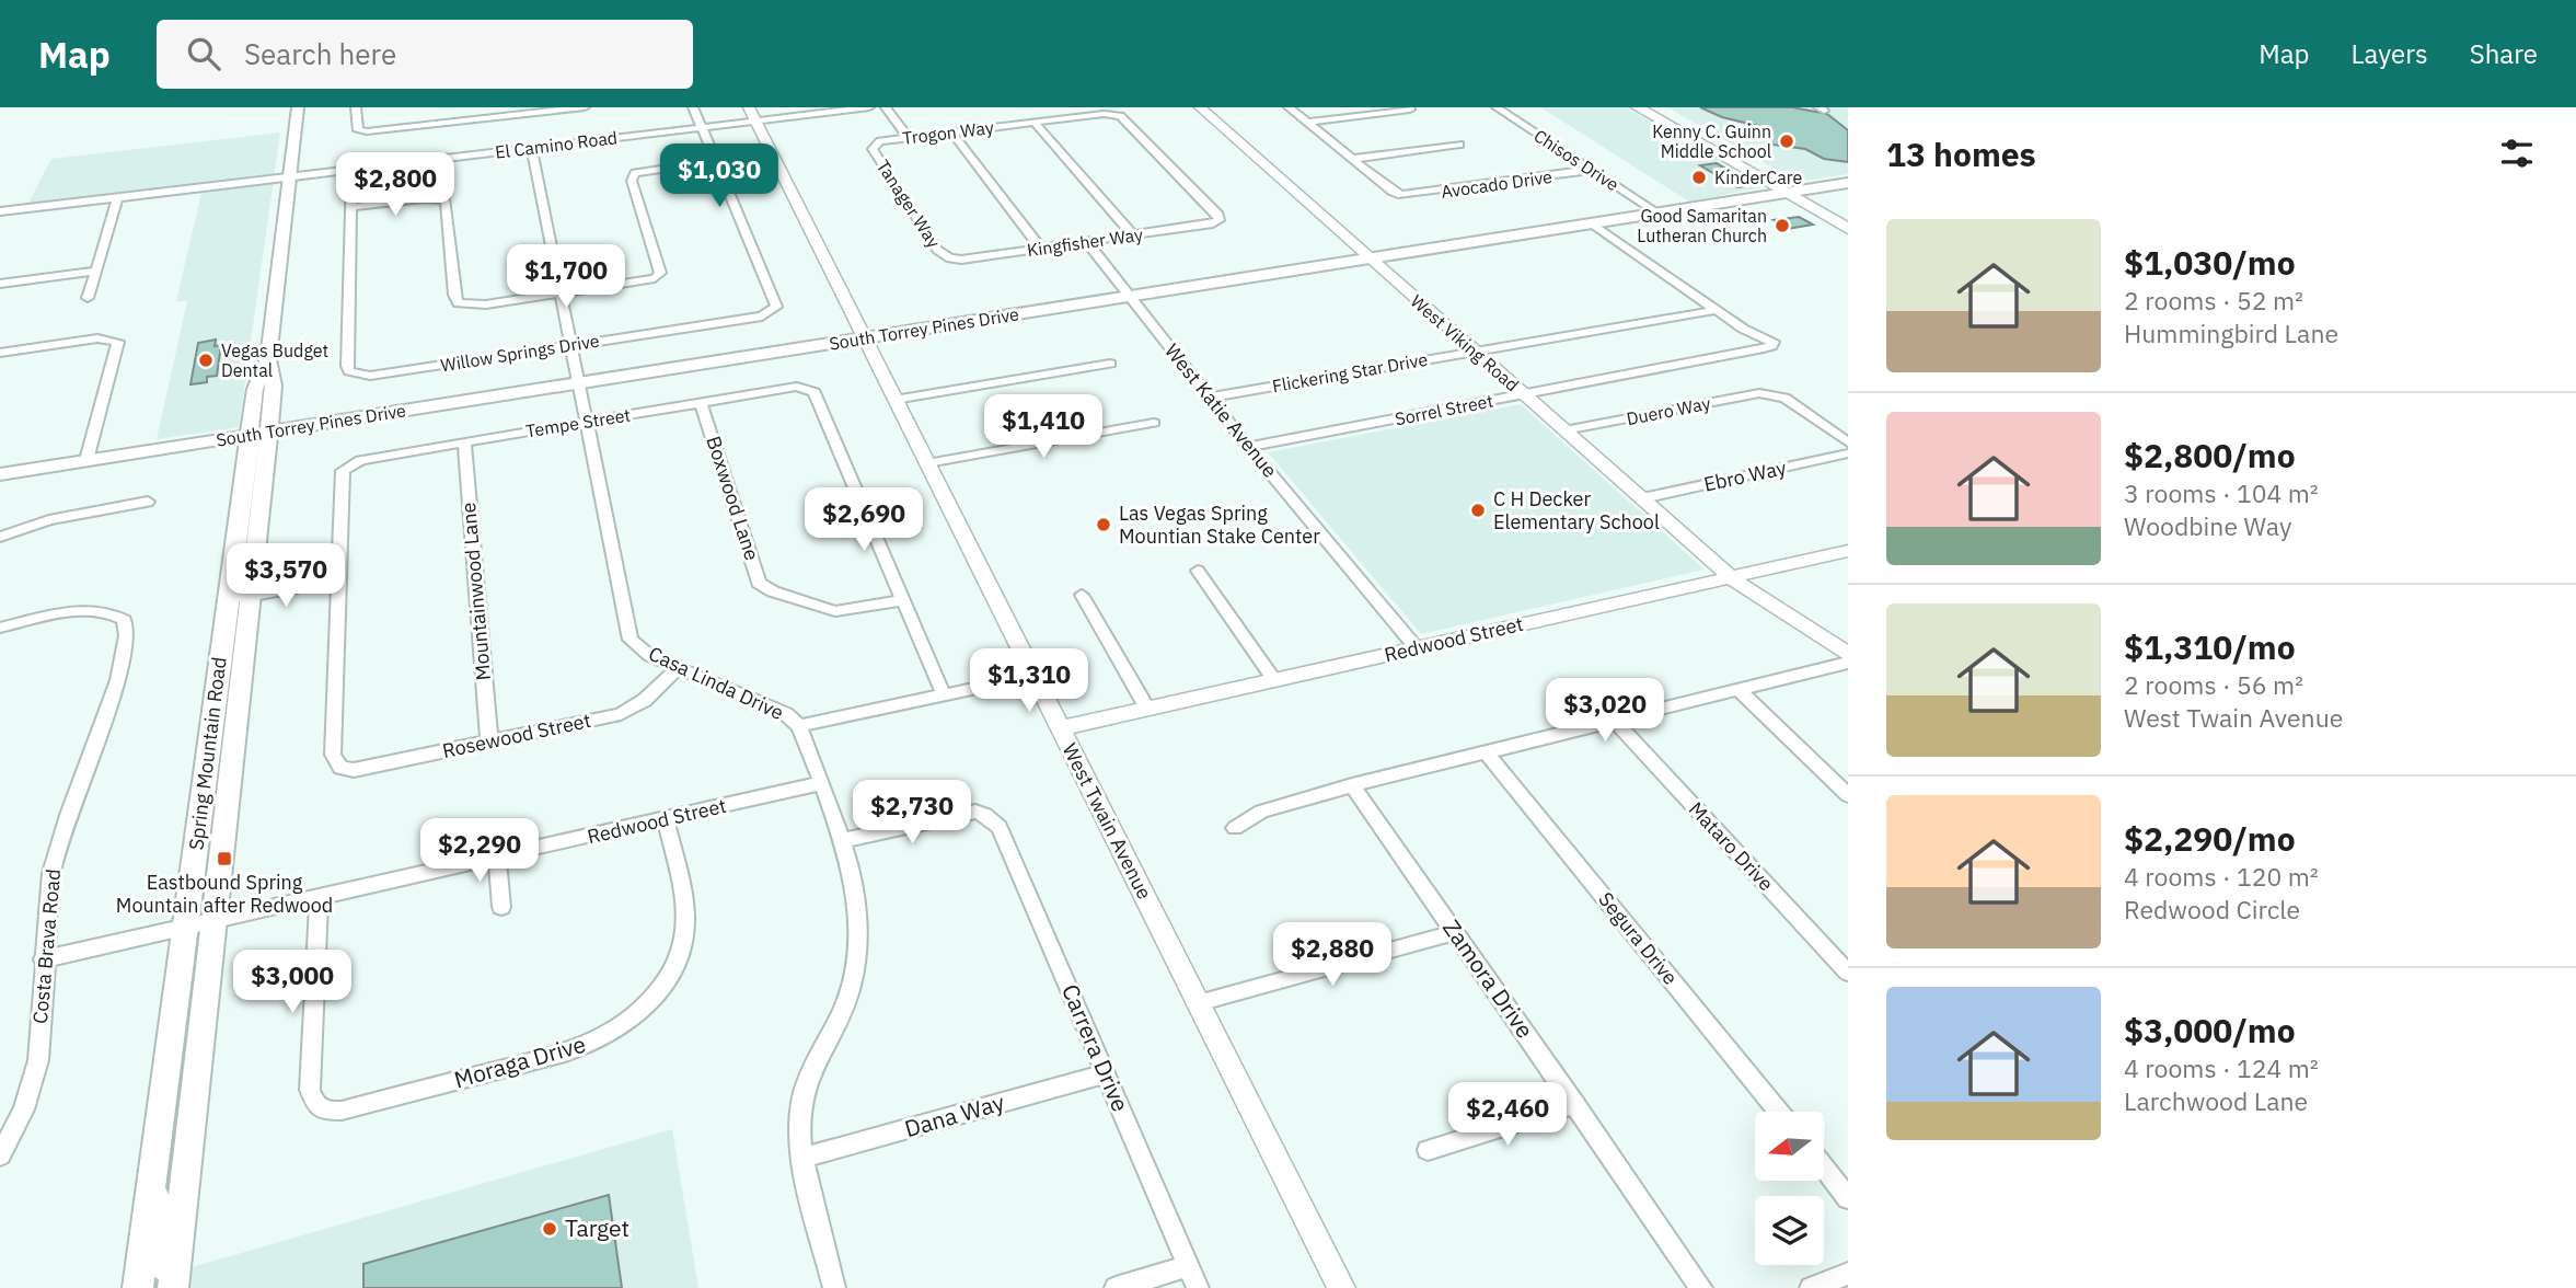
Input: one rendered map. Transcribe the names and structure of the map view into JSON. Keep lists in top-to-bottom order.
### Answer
{
  "streets": {
    "main road": ["South Torrey Pines Drive", "Spring Mountain Road"],
    "street": [
      "Trogon Way",
      "El Camino Road",
      "Chisos Drive",
      "Avocado Drive",
      "Tanager Way",
      "Kingfisher Way",
      "West Viking Road",
      "Willow Springs Drive",
      "Flickering Star Drive",
      "Sorrel Street",
      "West Katie Avenue",
      "Duero Way",
      "Tempe Street",
      "Ebro Way",
      "Boxwood Lane",
      "Mountainwood Lane",
      "Redwood Street",
      "Casa Linda Drive",
      "Rosewood Street",
      "West Twain Avenue",
      "Mataro Drive",
      "Segura Drive",
      "Costa Brava Road",
      "Zamora Drive",
      "Carrera Drive",
      "Moraga Drive",
      "Dana Way"
    ]
  },
  "crossings": [
    ["Trogon Way", "Tanager Way"],
    ["Trogon Way", "Kingfisher Way"],
    ["El Camino Road", "Casa Linda Drive"],
    ["El Camino Road", "Spring Mountain Road"],
    ["El Camino Road", "West Twain Avenue"],
    ["Chisos Drive", "Avocado Drive"],
    ["Chisos Drive", "South Torrey Pines Drive"],
    ["Tanager Way", "Kingfisher Way"],
    ["Kingfisher Way", "West Katie Avenue"],
    ["South Torrey Pines Drive", "West Viking Road"],
    ["South Torrey Pines Drive", "West Katie Avenue"],
    ["South Torrey Pines Drive", "Casa Linda Drive"],
    ["South Torrey Pines Drive", "Spring Mountain Road"],
    ["South Torrey Pines Drive", "West Twain Avenue"],
    ["West Viking Road", "Flickering Star Drive"],
    ["West Viking Road", "Sorrel Street"],
    ["West Viking Road", "Duero Way"],
    ["West Viking Road", "Ebro Way"],
    ["West Viking Road", "Redwood Street"],
    ["Willow Springs Drive", "Casa Linda Drive"],
    ["Flickering Star Drive", "Sorrel Street"],
    ["Flickering Star Drive", "West Katie Avenue"],
    ["Sorrel Street", "West Katie Avenue"],
    ["West Katie Avenue", "Redwood Street"],
    ["Tempe Street", "Boxwood Lane"],
    ["Tempe Street", "Mountainwood Lane"],
    ["Tempe Street", "Casa Linda Drive"],
    ["Tempe Street", "Rosewood Street"],
    ["Mountainwood Lane", "Rosewood Street"],
    ["Redwood Street", "Casa Linda Drive"],
    ["Redwood Street", "Spring Mountain Road"],
    ["Redwood Street", "West Twain Avenue"],
    ["Redwood Street", "Costa Brava Road"],
    ["Redwood Street", "Moraga Drive"],
    ["Casa Linda Drive", "Rosewood Street"],
    ["Casa Linda Drive", "Carrera Drive"],
    ["Casa Linda Drive", "Dana Way"],
    ["Carrera Drive", "Dana Way"]
  ],
  "places": {
    "other": [
      "Kenny C. Guinn Middle School",
      "KinderCare",
      "Good Samaritan Lutheran Church",
      "Vegas Budget Dental",
      "C H Decker Elementary School",
      "Las Vegas Spring Mountian Stake Center",
      "Target"
    ],
    "transit": ["Eastbound Spring Mountain after Redwood"]
  },
  "north": "left",
  "page": {
    "header": "Map",
    "search": "Search here",
    "nav": ["Map", "Layers", "Share"],
    "heading": "13 homes",
    "price": [
      "$1,030",
      "$2,800",
      "$1,700",
      "$1,410",
      "$2,690",
      "$3,570",
      "$1,310",
      "$3,020",
      "$2,730",
      "$2,290",
      "$2,880",
      "$3,000",
      "$2,460"
    ],
    "list": [
      {
        "name": "$1,030/mo",
        "note": "2 rooms · 52 m² · Hummingbird Lane"
      },
      {
        "name": "$2,800/mo",
        "note": "3 rooms · 104 m² · Woodbine Way"
      },
      {
        "name": "$1,310/mo",
        "note": "2 rooms · 56 m² · West Twain Avenue"
      },
      {
        "name": "$2,290/mo",
        "note": "4 rooms · 120 m² · Redwood Circle"
      },
      {
        "name": "$3,000/mo",
        "note": "4 rooms · 124 m² · Larchwood Lane"
      }
    ]
  }
}
